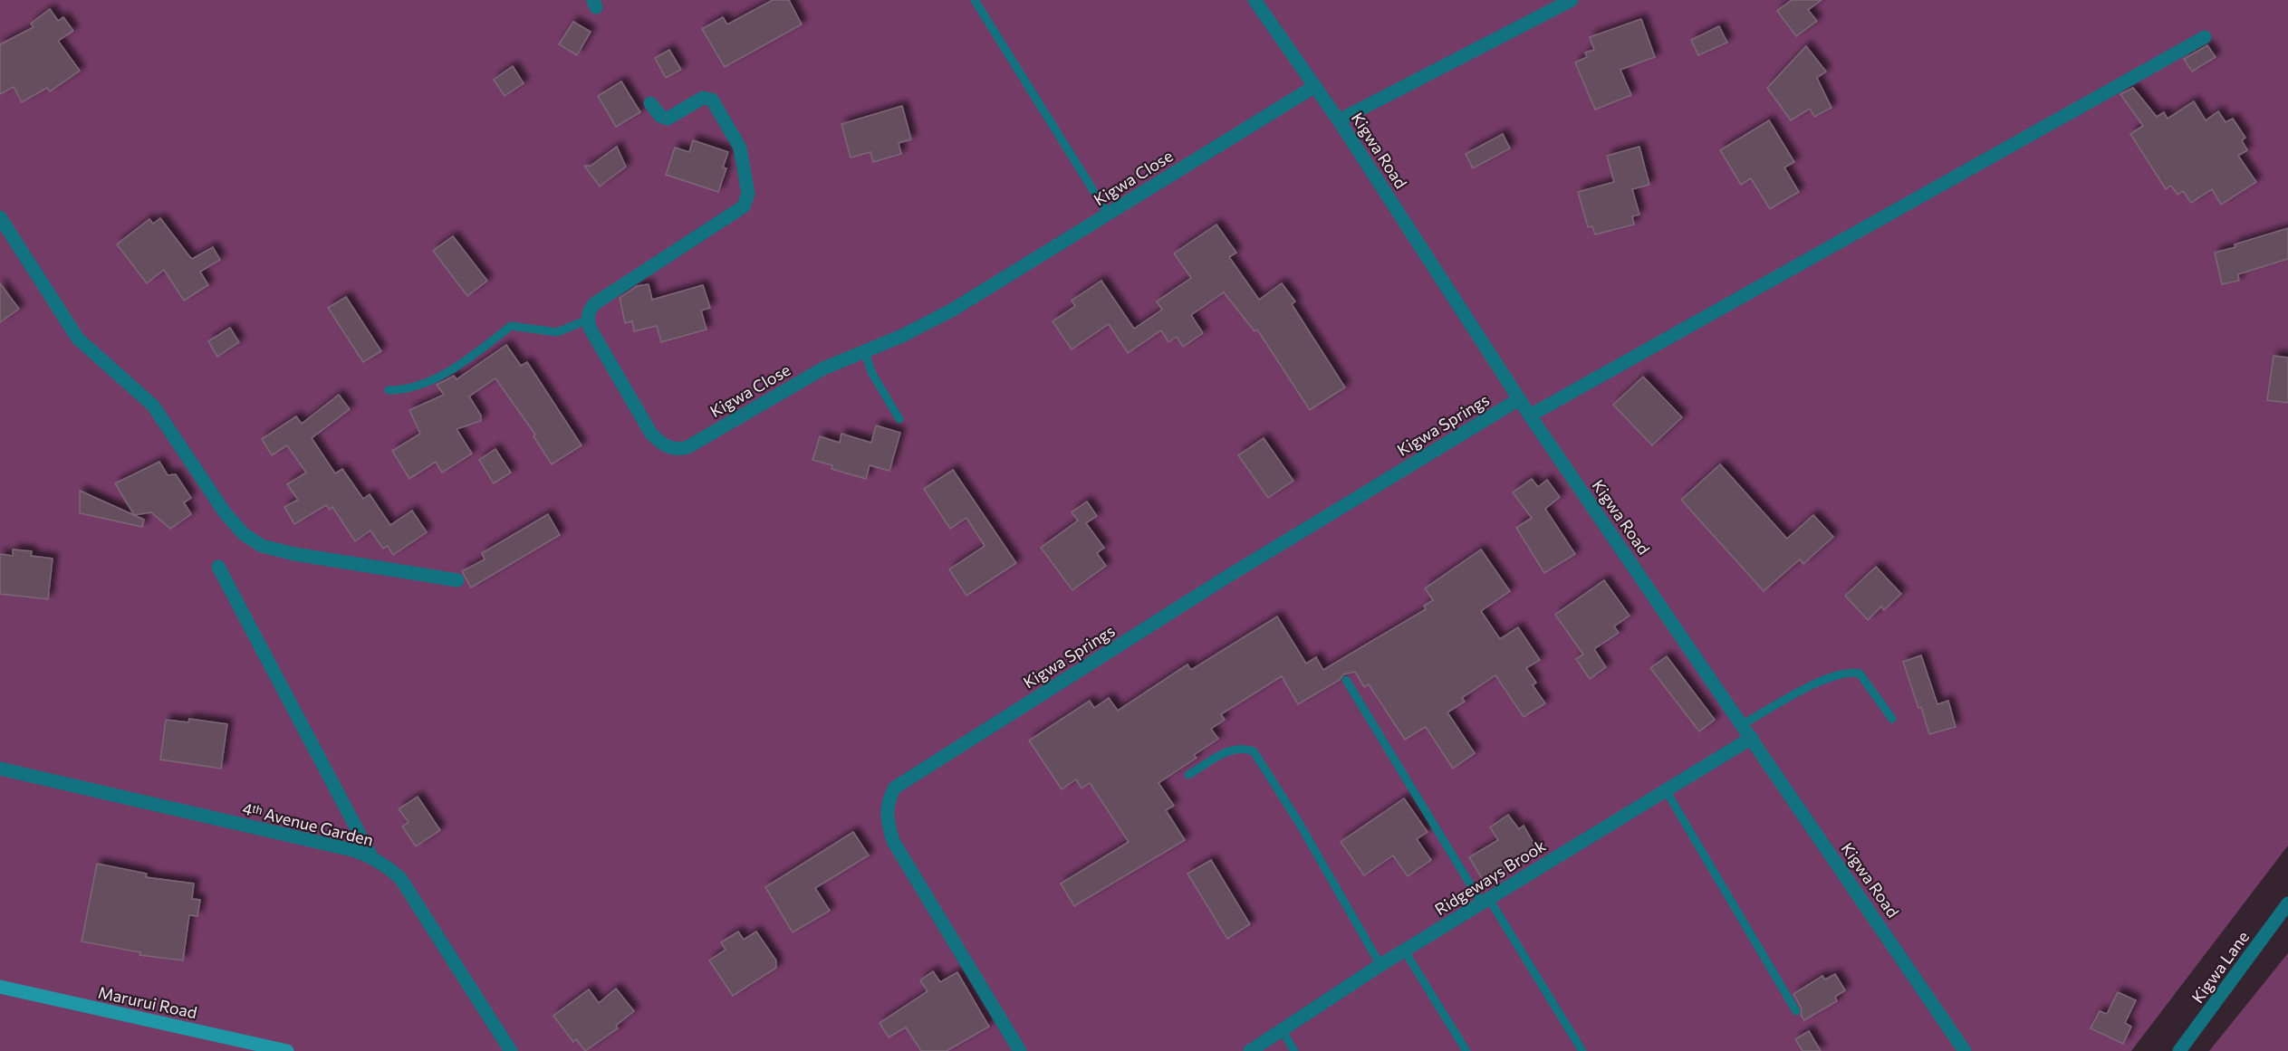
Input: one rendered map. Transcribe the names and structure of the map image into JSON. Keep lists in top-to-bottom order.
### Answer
{
  "streets": {
    "street": [
      "Kigwa Road",
      "Kigwa Close",
      "Kigwa Springs",
      "4ᵗʰ Avenue Garden",
      "Ridgeways Brook",
      "Kigwa Lane",
      "Marurui Road"
    ]
  },
  "crossings": [
    ["Kigwa Road", "Kigwa Close"],
    ["Kigwa Road", "Kigwa Springs"],
    ["Kigwa Road", "Ridgeways Brook"]
  ]
}
